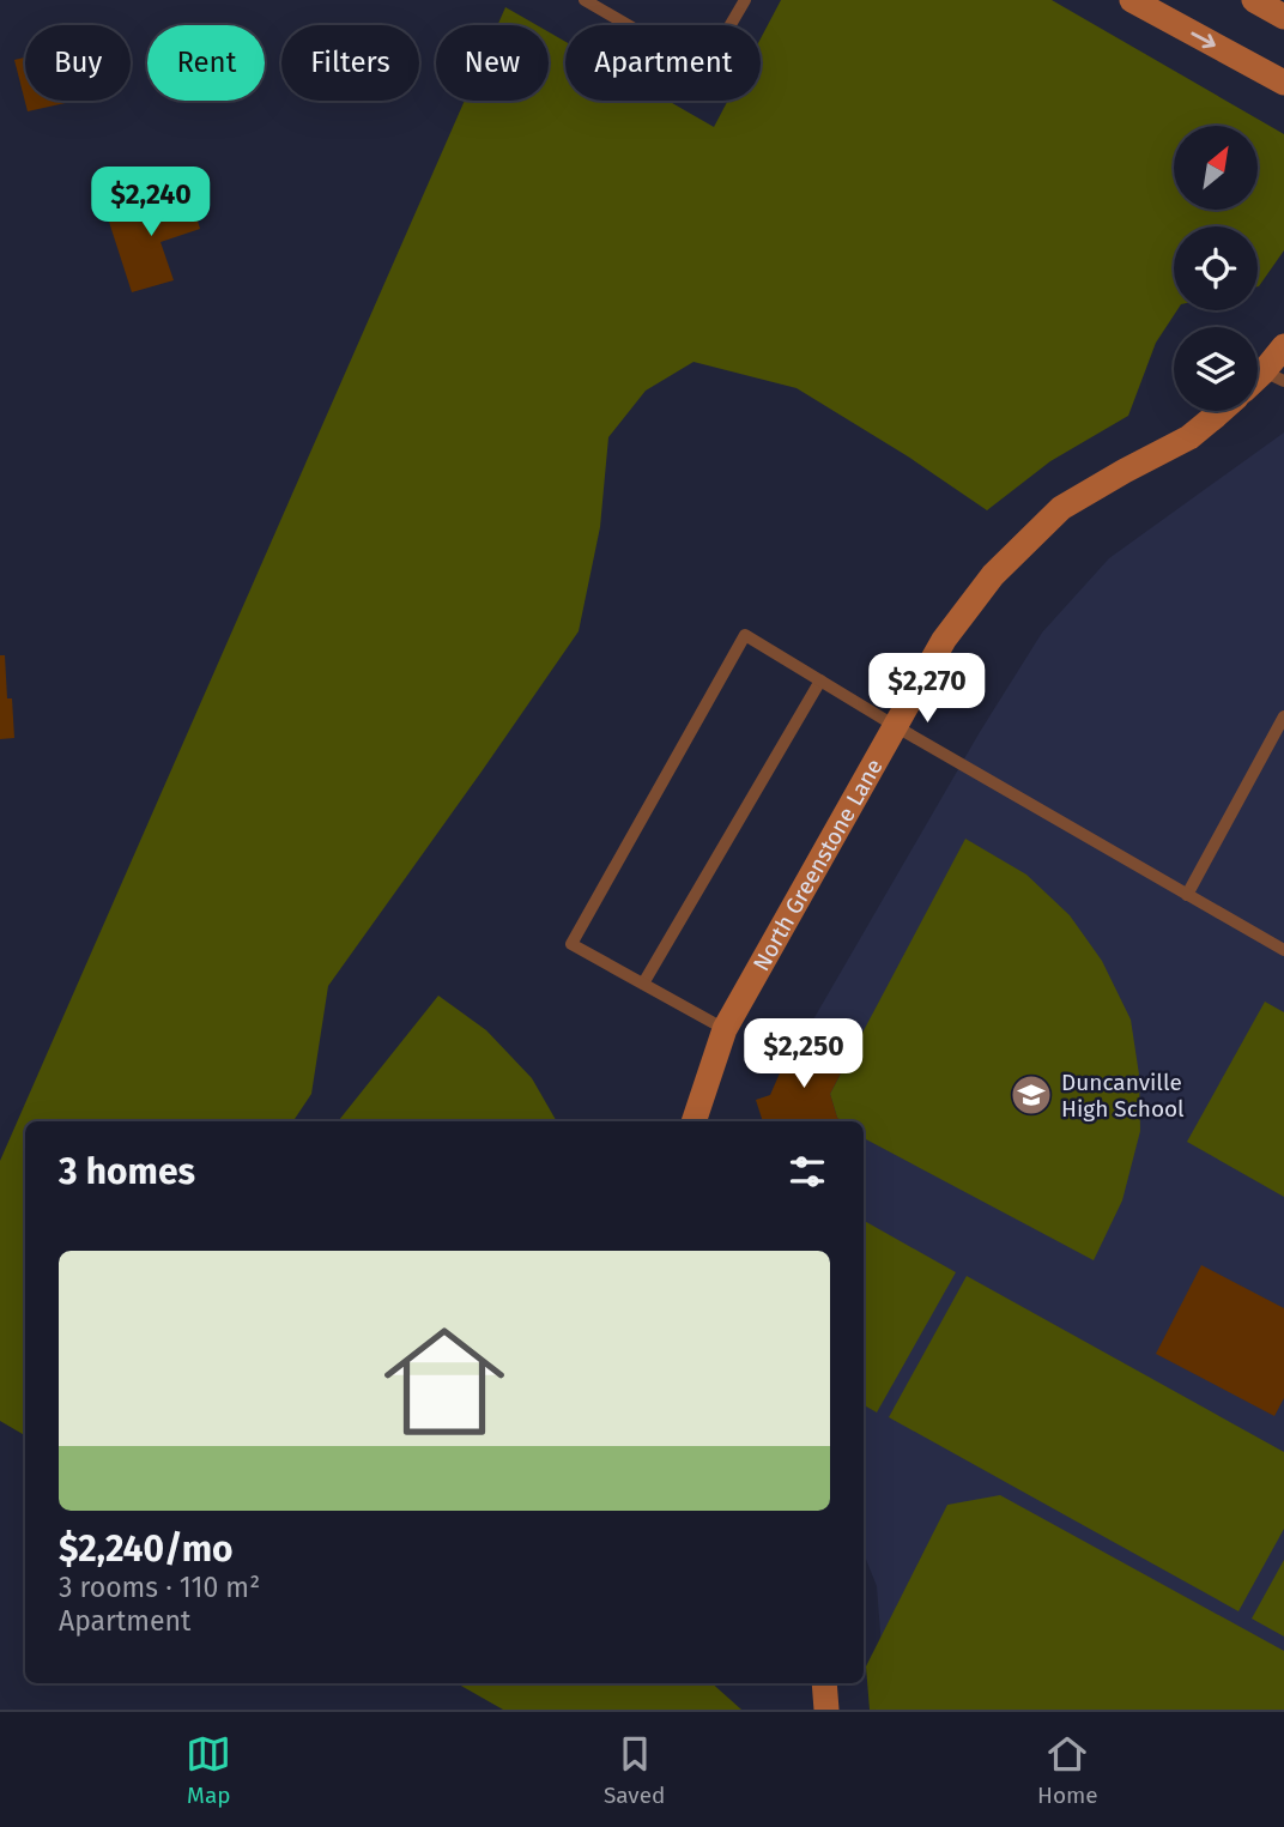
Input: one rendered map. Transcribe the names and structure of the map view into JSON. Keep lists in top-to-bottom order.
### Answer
{
  "streets": {
    "street": ["North Greenstone Lane"]
  },
  "places": {
    "school or university": ["Duncanville High School"]
  },
  "north": "top right",
  "page": {
    "chip": [
      "Buy",
      "Rent",
      "Filters",
      "New",
      "Apartment"
    ],
    "price": ["$2,240", "$2,270", "$2,250"],
    "heading": "3 homes",
    "list": [
      {
        "name": "$2,240/mo",
        "note": "3 rooms · 110 m² · Apartment"
      }
    ],
    "tabs": ["Map", "Saved", "Home"]
  }
}
